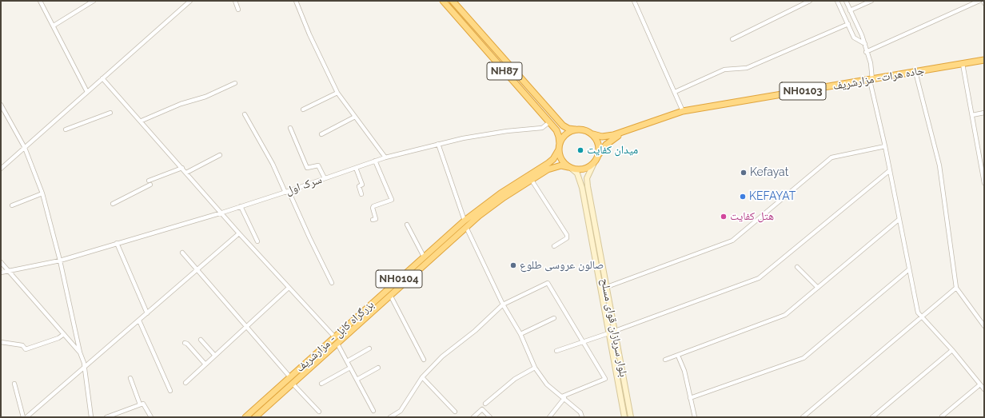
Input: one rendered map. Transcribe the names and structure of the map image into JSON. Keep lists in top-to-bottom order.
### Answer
{
  "streets": {
    "highway": [
      "NH87",
      "جاده هرات- مزارشریف",
      "NH0103",
      "NH0104",
      "بزرگراه کابل - مزارشریف"
    ],
    "main road": ["بلوار سربازان قوای مسلح"],
    "street": ["سرک اول"]
  },
  "crossings": [
    ["NH87", "NH0103"],
    ["NH87", "سرک اول"],
    ["NH87", "بلوار سربازان قوای مسلح"],
    ["NH87", "بزرگراه کابل - مزارشریف"],
    ["جاده هرات- مزارشریف", "NH0103"],
    ["NH0103", "بلوار سربازان قوای مسلح"],
    ["NH0103", "بزرگراه کابل - مزارشریف"],
    ["بلوار سربازان قوای مسلح", "بزرگراه کابل - مزارشریف"]
  ],
  "places": [
    "میدان کفایت",
    "Kefayat",
    "KEFAYAT",
    "هتل کفایت",
    "صالون عروسی طلوع"
  ]
}
